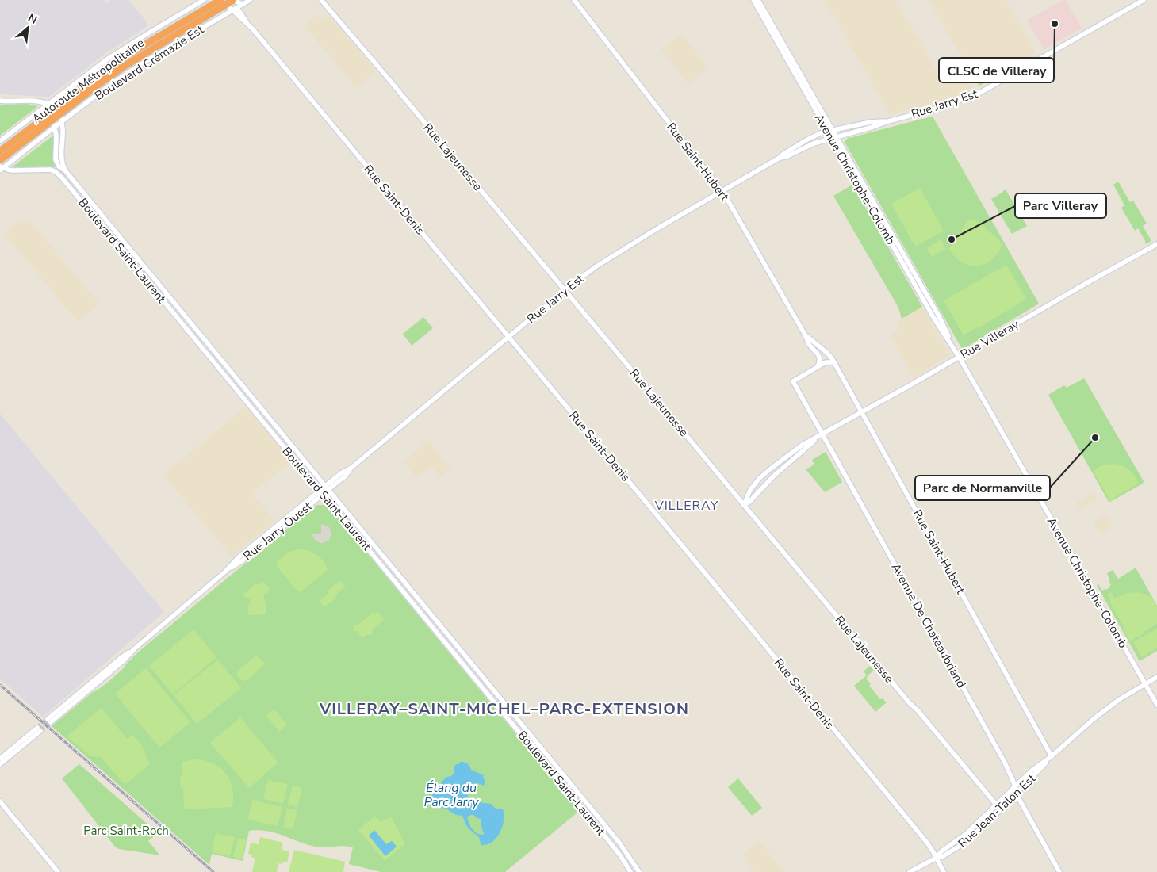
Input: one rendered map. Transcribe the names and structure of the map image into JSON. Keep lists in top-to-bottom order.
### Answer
{
  "streets": {
    "highway": ["Autoroute Métropolitaine"],
    "main road": [
      "Boulevard Crémazie Est",
      "Rue Jarry Est",
      "Rue Lajeunesse",
      "Rue Saint-Hubert",
      "Avenue Christophe-Colomb",
      "Rue Saint-Denis",
      "Boulevard Saint-Laurent",
      "Rue Villeray",
      "Rue Jarry Ouest",
      "Avenue De Chateaubriand",
      "Rue Jean-Talon Est"
    ]
  },
  "crossings": [
    ["Boulevard Crémazie Est", "Autoroute Métropolitaine"],
    ["Boulevard Crémazie Est", "Rue Saint-Denis"],
    ["Boulevard Crémazie Est", "Boulevard Saint-Laurent"],
    ["Rue Jarry Est", "Rue Lajeunesse"],
    ["Rue Jarry Est", "Rue Saint-Hubert"],
    ["Rue Jarry Est", "Avenue Christophe-Colomb"],
    ["Rue Jarry Est", "Rue Saint-Denis"],
    ["Rue Jarry Est", "Boulevard Saint-Laurent"],
    ["Rue Jarry Est", "Rue Jarry Ouest"],
    ["Rue Lajeunesse", "Rue Villeray"],
    ["Rue Lajeunesse", "Rue Jean-Talon Est"],
    ["Rue Saint-Hubert", "Rue Villeray"],
    ["Rue Saint-Hubert", "Avenue De Chateaubriand"],
    ["Rue Saint-Hubert", "Rue Jean-Talon Est"],
    ["Avenue Christophe-Colomb", "Rue Villeray"],
    ["Avenue Christophe-Colomb", "Rue Jean-Talon Est"],
    ["Rue Saint-Denis", "Rue Jean-Talon Est"],
    ["Boulevard Saint-Laurent", "Rue Jarry Ouest"],
    ["Rue Villeray", "Avenue De Chateaubriand"],
    ["Avenue De Chateaubriand", "Rue Jean-Talon Est"]
  ],
  "districts": ["VILLERAY", "VILLERAY–SAINT-MICHEL–PARC-EXTENSION"],
  "water": ["Étang du Parc Jarry"],
  "parks": ["Parc Saint-Roch"],
  "places": ["CLSC de Villeray", "Parc Villeray", "Parc de Normanville"],
  "north": "top right"
}
